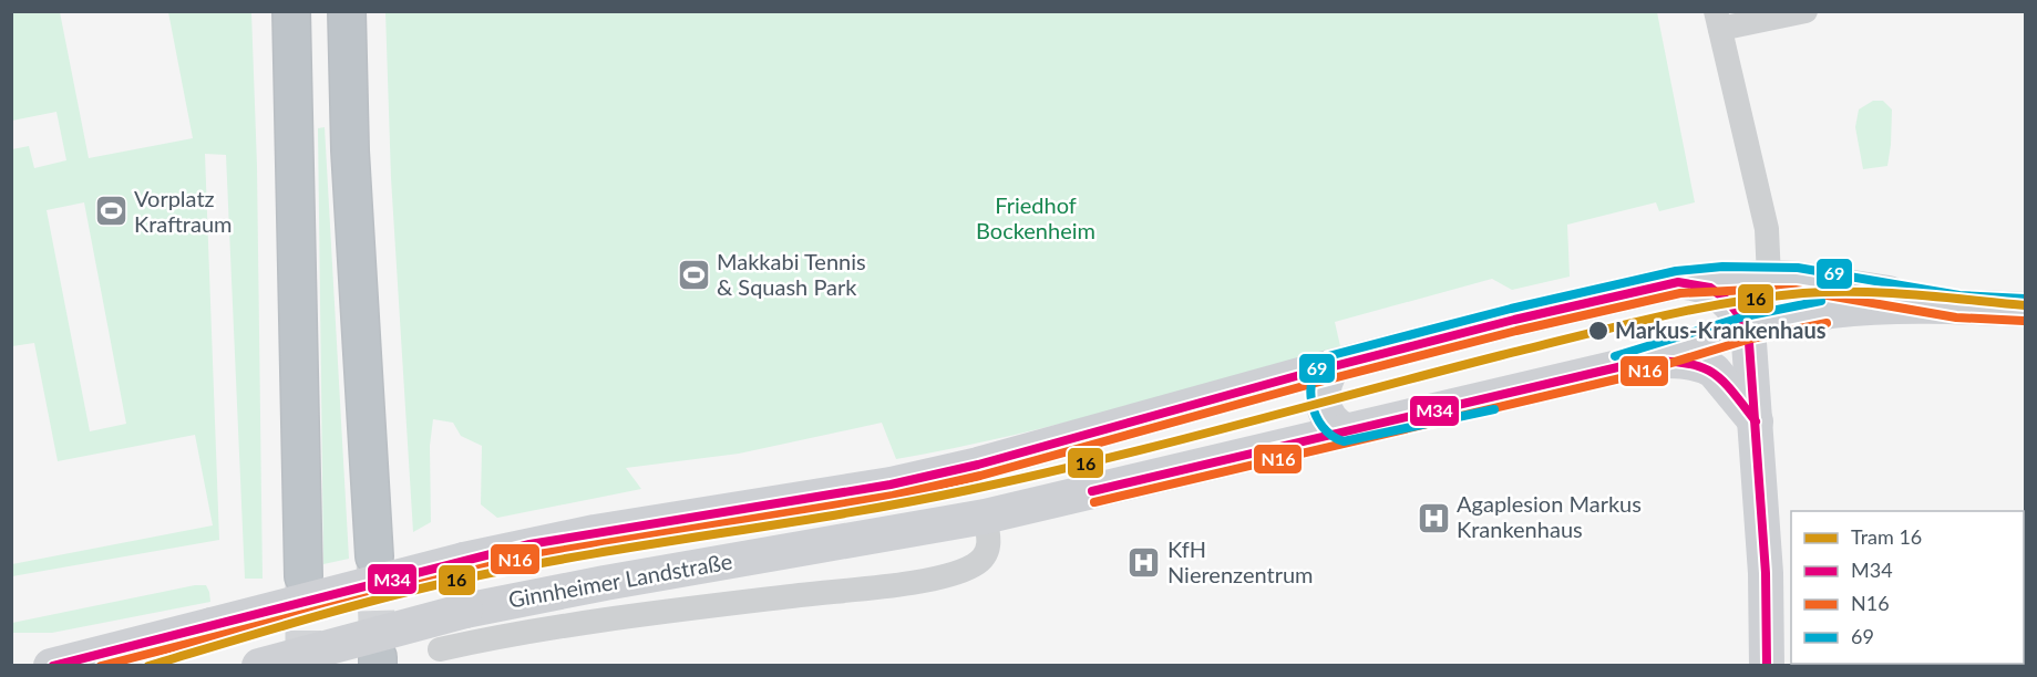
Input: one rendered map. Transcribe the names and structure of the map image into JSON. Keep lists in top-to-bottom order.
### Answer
{
  "streets": {
    "main road": ["Ginnheimer Landstraße"]
  },
  "parks": ["Friedhof Bockenheim"],
  "places": {
    "sports": ["Vorplatz Kraftraum", "Makkabi Tennis & Squash Park"],
    "other": ["Markus-Krankenhaus"],
    "hospital": ["Agaplesion Markus Krankenhaus", "KfH Nierenzentrum"]
  },
  "lines": [
    "transit line 69",
    "transit line M34",
    "transit line N16",
    "tram line 16"
  ],
  "legend": [
    "Tram 16",
    "M34",
    "N16",
    "69"
  ]
}
